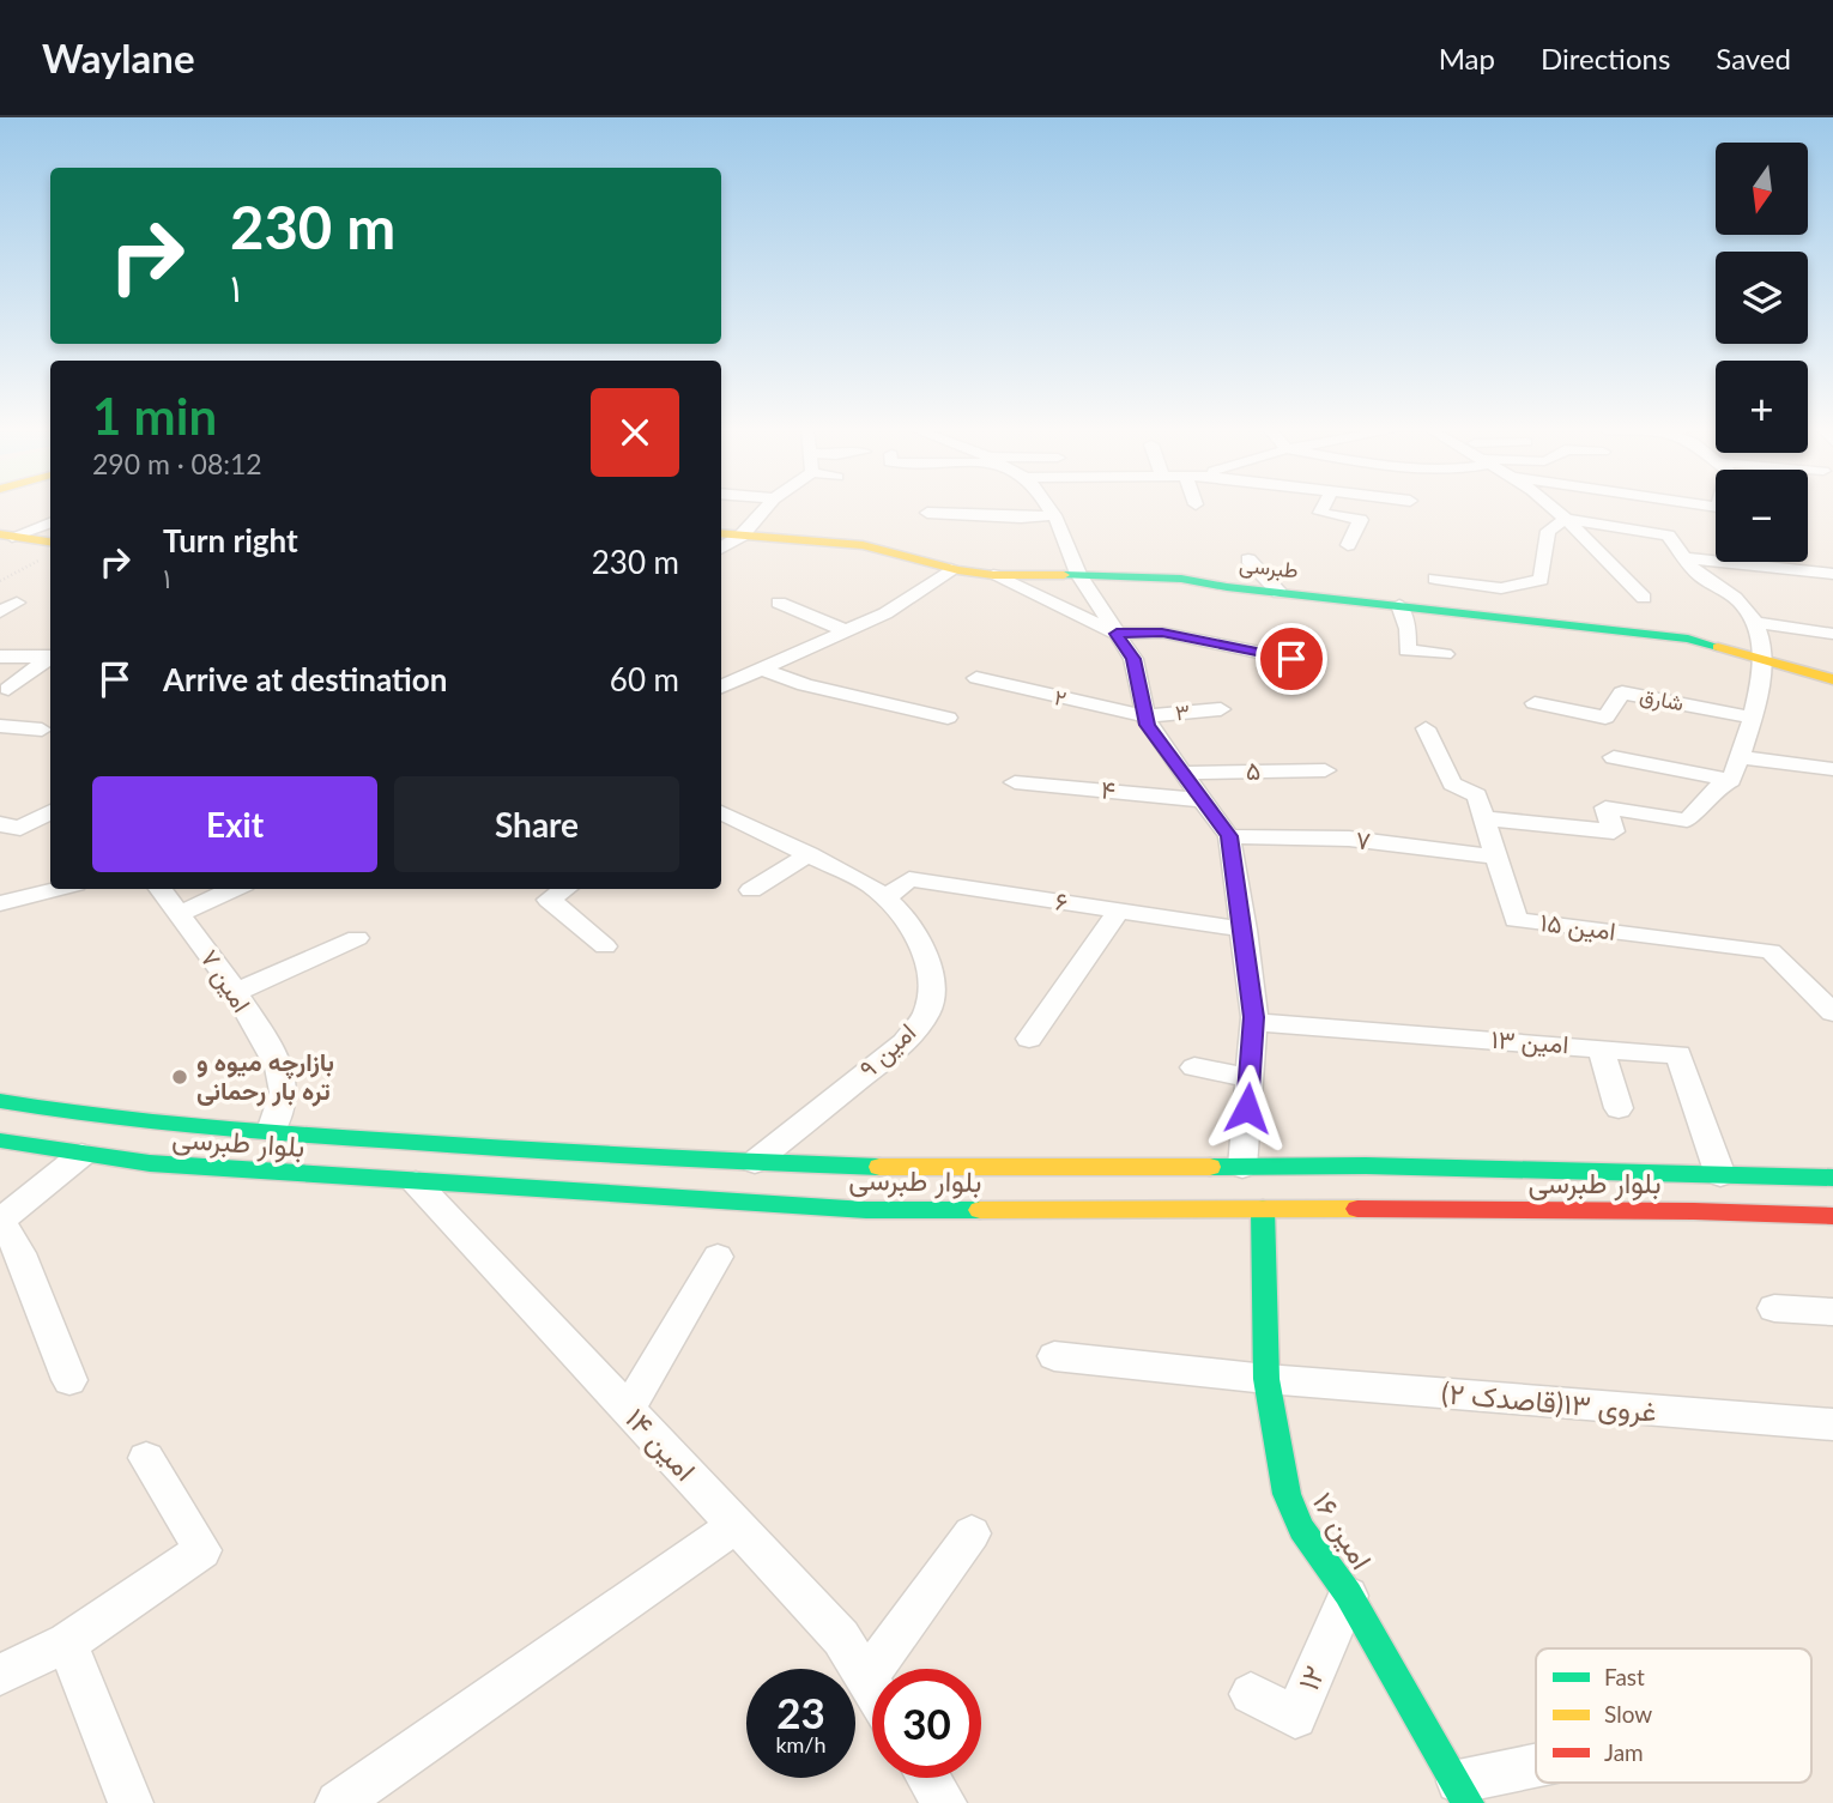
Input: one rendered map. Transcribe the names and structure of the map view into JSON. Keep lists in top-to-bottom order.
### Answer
{
  "streets": {
    "main road": ["طبرسی", "بلوار طبرسی", "امین ۱۶"],
    "street": [
      "۲",
      "شارق",
      "۳",
      "۵",
      "۴",
      "۷",
      "۶",
      "امین ۱۵",
      "امین ۷",
      "امین ۱۳",
      "امین ۹",
      "غروی ۱۳(قاصدک ۲)",
      "امین ۱۴",
      "۱۲"
    ]
  },
  "crossings": [
    ["۲", "۳"],
    ["۷", "امین ۱۵"],
    ["۶", "امین ۹"],
    ["امین ۷", "بلوار طبرسی"],
    ["امین ۱۳", "بلوار طبرسی"],
    ["امین ۹", "بلوار طبرسی"],
    ["بلوار طبرسی", "امین ۱۴"],
    ["بلوار طبرسی", "امین ۱۶"],
    ["غروی ۱۳(قاصدک ۲)", "امین ۱۶"],
    ["امین ۱۶", "۱۲"]
  ],
  "places": ["بازارچه میوه و تره بار رحمانی"],
  "legend": ["Fast", "Slow", "Jam"],
  "north": "bottom",
  "page": {
    "header": "Waylane",
    "nav": ["Map", "Directions", "Saved"],
    "map_buttons": ["+", "−"],
    "turn": ["230 m", "۱"],
    "heading": ["1 min", "290 m · 08:12"],
    "list": [
      {
        "name": "Turn right",
        "note": "۱",
        "value": "230 m"
      },
      {
        "name": "Arrive at destination",
        "value": "60 m"
      }
    ],
    "buttons": ["Exit", "Share"],
    "speed": "23 km/h",
    "limit": "30"
  }
}
